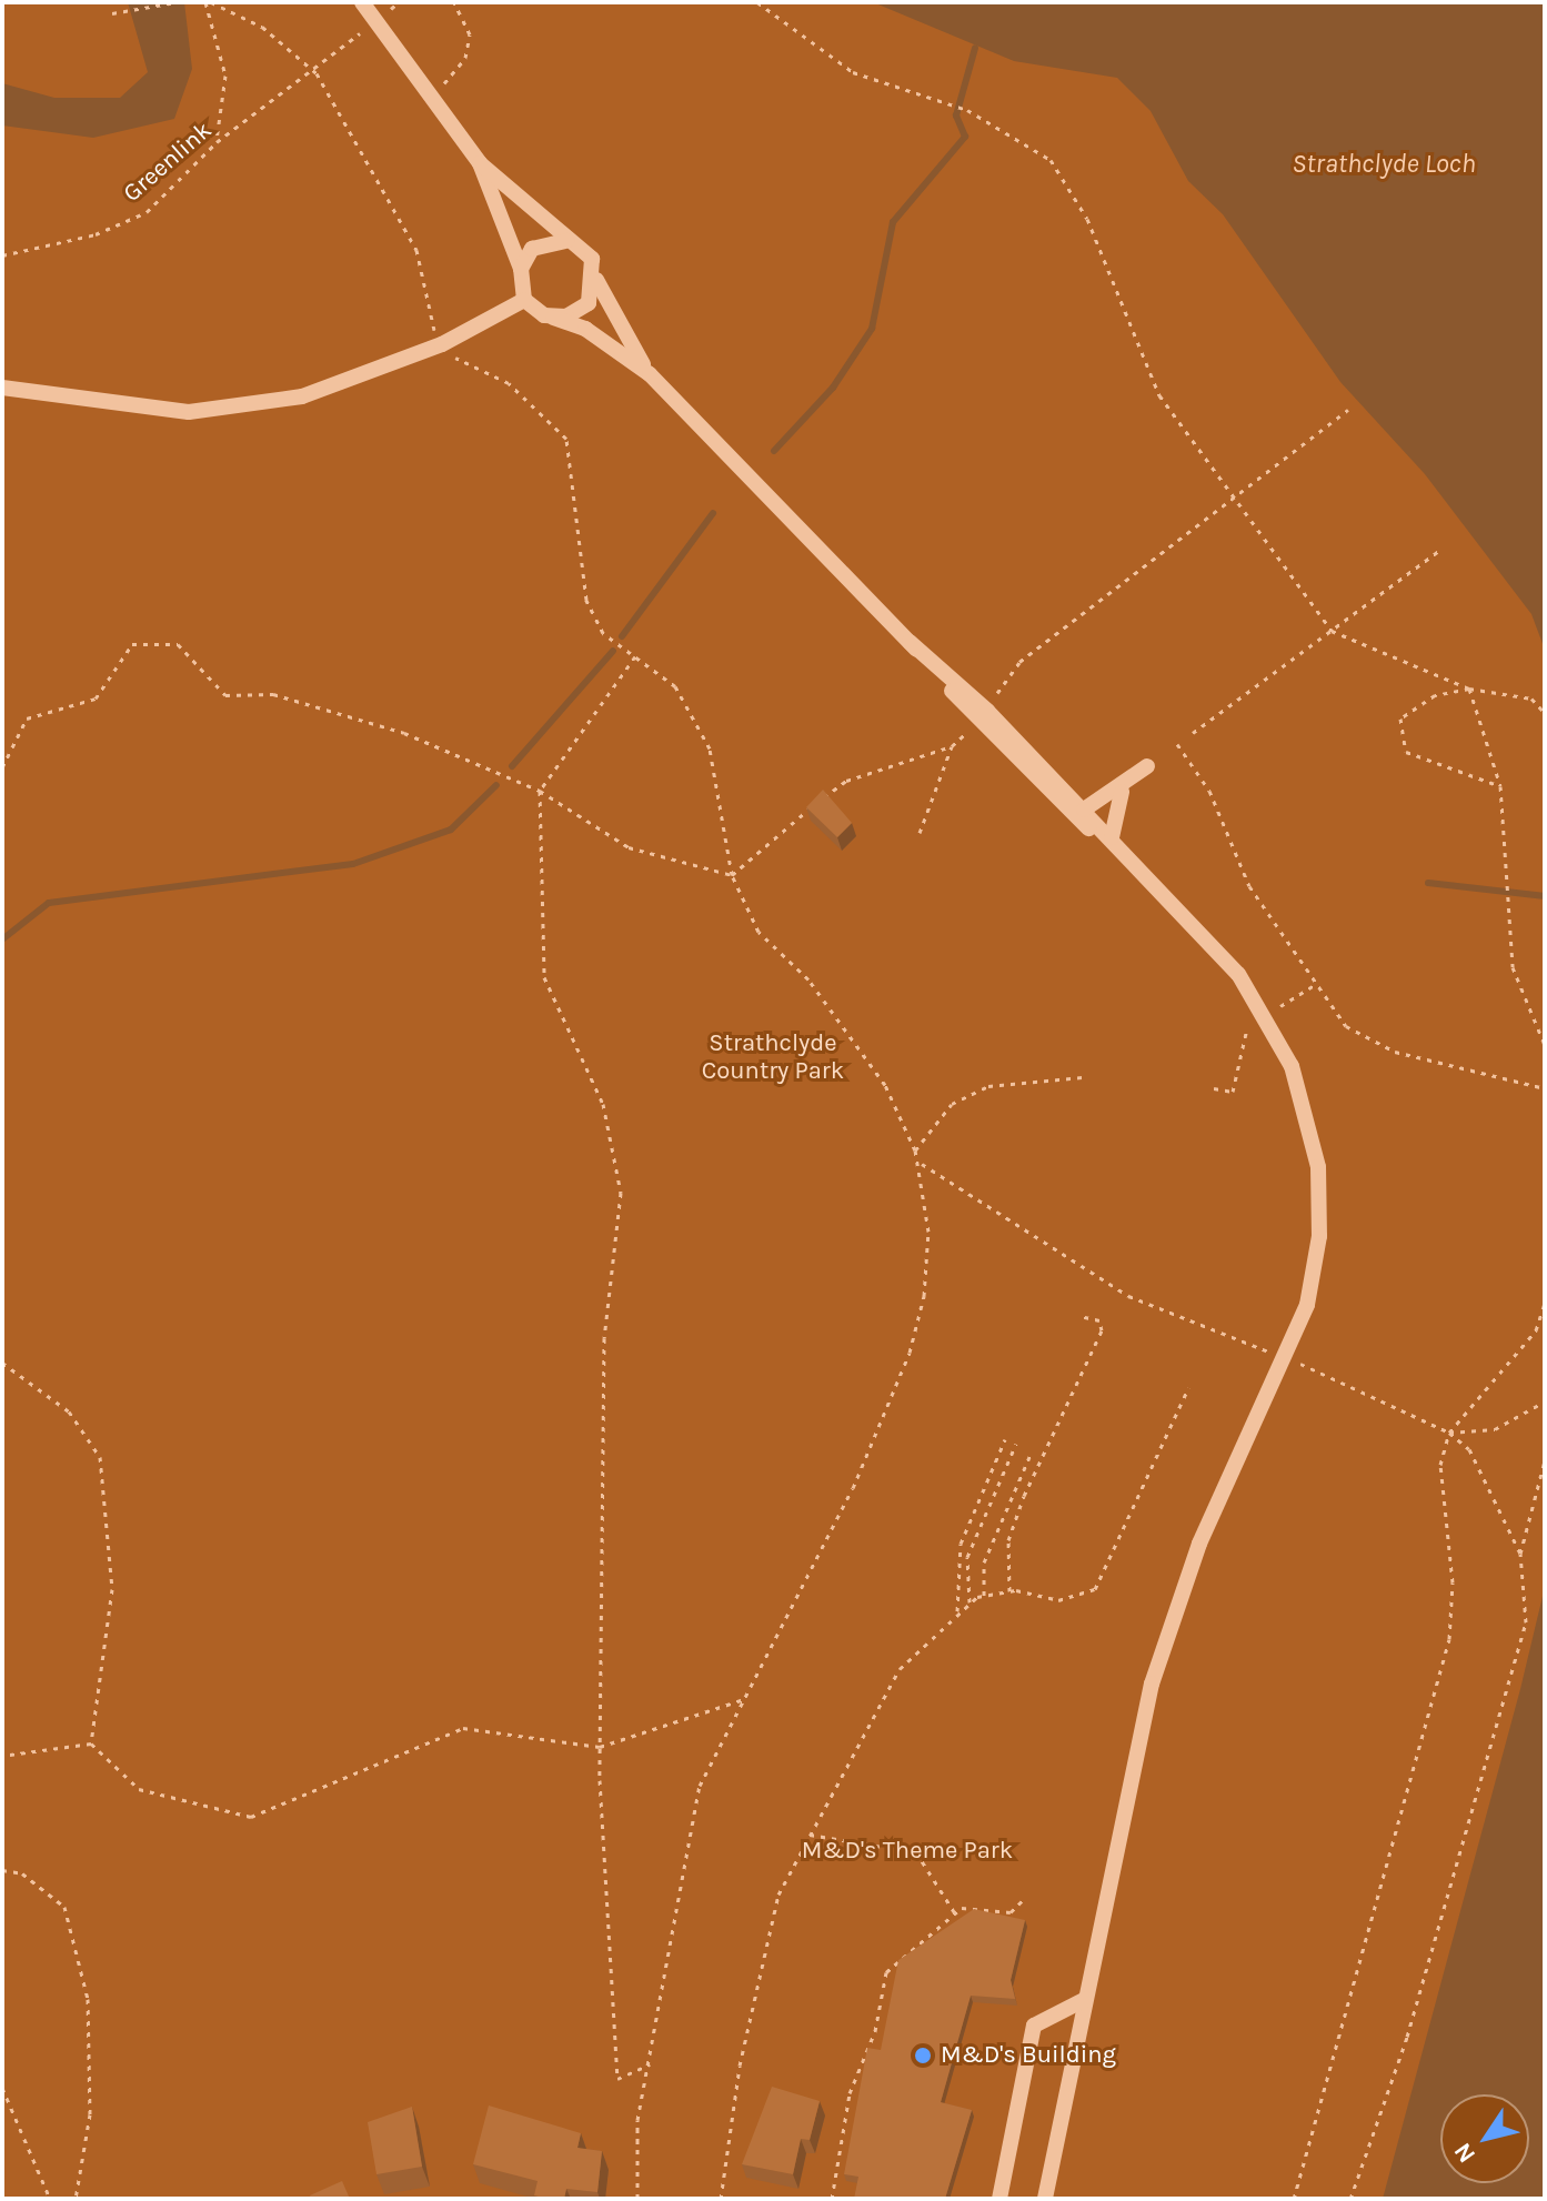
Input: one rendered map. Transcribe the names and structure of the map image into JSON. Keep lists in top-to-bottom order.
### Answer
{
  "streets": {
    "path": ["Greenlink"]
  },
  "water": ["Strathclyde Loch"],
  "parks": ["Strathclyde Country Park", "M&D's Theme Park"],
  "places": ["M&D's Building"],
  "north": "bottom left"
}
